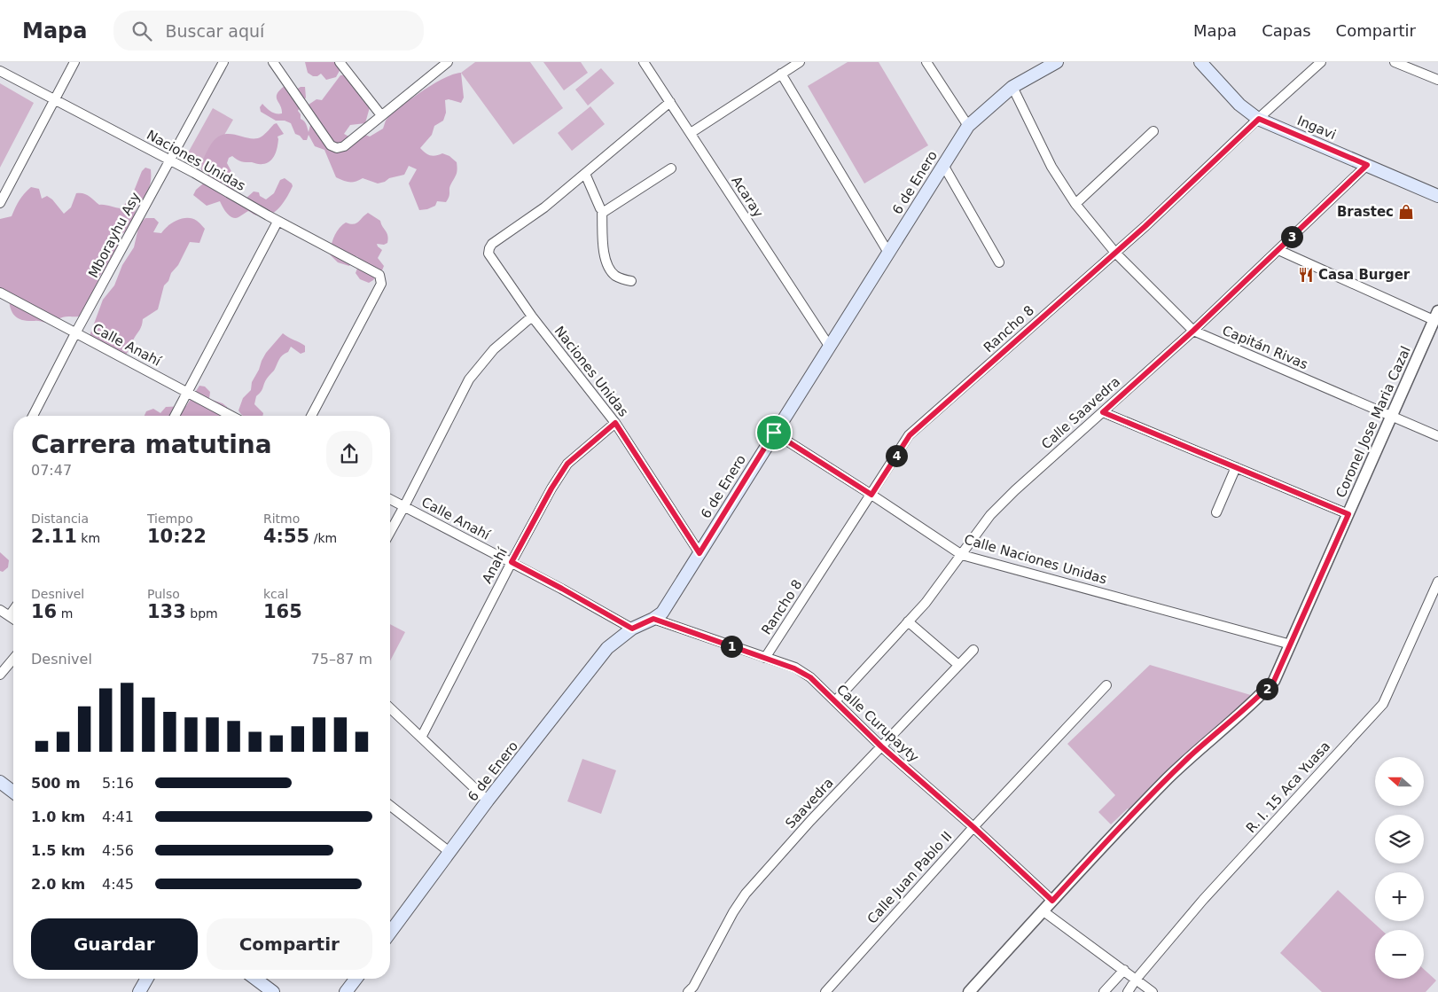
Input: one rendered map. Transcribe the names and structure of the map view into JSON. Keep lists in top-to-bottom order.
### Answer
{
  "streets": {
    "main road": ["Ingavi", "6 de Enero"],
    "street": [
      "Naciones Unidas",
      "Acaray",
      "Mborayhu Asy",
      "Rancho 8",
      "Calle Anahí",
      "Capitán Rivas",
      "Calle Saavedra",
      "Coronel Jose Maria Cazal",
      "Calle Naciones Unidas",
      "Anahí",
      "Calle Curupayty",
      "R. I. 15 Aca Yuasa",
      "Saavedra",
      "Calle Juan Pablo II"
    ]
  },
  "crossings": [
    ["Ingavi", "Rancho 8"],
    ["Ingavi", "Calle Saavedra"],
    ["Naciones Unidas", "6 de Enero"],
    ["Naciones Unidas", "Mborayhu Asy"],
    ["Naciones Unidas", "Anahí"],
    ["6 de Enero", "Acaray"],
    ["6 de Enero", "Calle Anahí"],
    ["6 de Enero", "Capitán Rivas"],
    ["6 de Enero", "Calle Naciones Unidas"],
    ["6 de Enero", "Calle Curupayty"],
    ["Mborayhu Asy", "Calle Anahí"],
    ["Rancho 8", "Capitán Rivas"],
    ["Rancho 8", "Calle Naciones Unidas"],
    ["Rancho 8", "Calle Curupayty"],
    ["Calle Anahí", "Anahí"],
    ["Capitán Rivas", "Calle Saavedra"],
    ["Capitán Rivas", "Coronel Jose Maria Cazal"],
    ["Calle Saavedra", "Calle Naciones Unidas"],
    ["Calle Saavedra", "Calle Curupayty"],
    ["Coronel Jose Maria Cazal", "Calle Naciones Unidas"],
    ["Coronel Jose Maria Cazal", "Calle Curupayty"],
    ["Calle Curupayty", "Saavedra"],
    ["Calle Curupayty", "Calle Juan Pablo II"]
  ],
  "places": {
    "shop": ["Brastec"],
    "restaurant": ["Casa Burger"]
  },
  "north": "left",
  "page": {
    "header": "Mapa",
    "search": "Buscar aquí",
    "nav": ["Mapa", "Capas", "Compartir"],
    "pins": [
      "3",
      "4",
      "1",
      "2"
    ],
    "heading": ["Carrera matutina", "07:47"],
    "stats": [
      ["Distancia", "2.11 km"],
      ["Tiempo", "10:22"],
      ["Ritmo", "4:55 /km"],
      ["Desnivel", "16 m"],
      ["Pulso", "133 bpm"],
      ["kcal", "165"]
    ],
    "chart": ["Desnivel", "75–87 m"],
    "map_buttons": ["+", "−"],
    "list": [
      {
        "name": "500 m",
        "note": "5:16"
      },
      {
        "name": "1.0 km",
        "note": "4:41"
      },
      {
        "name": "1.5 km",
        "note": "4:56"
      },
      {
        "name": "2.0 km",
        "note": "4:45"
      }
    ],
    "buttons": ["Guardar", "Compartir"]
  }
}
